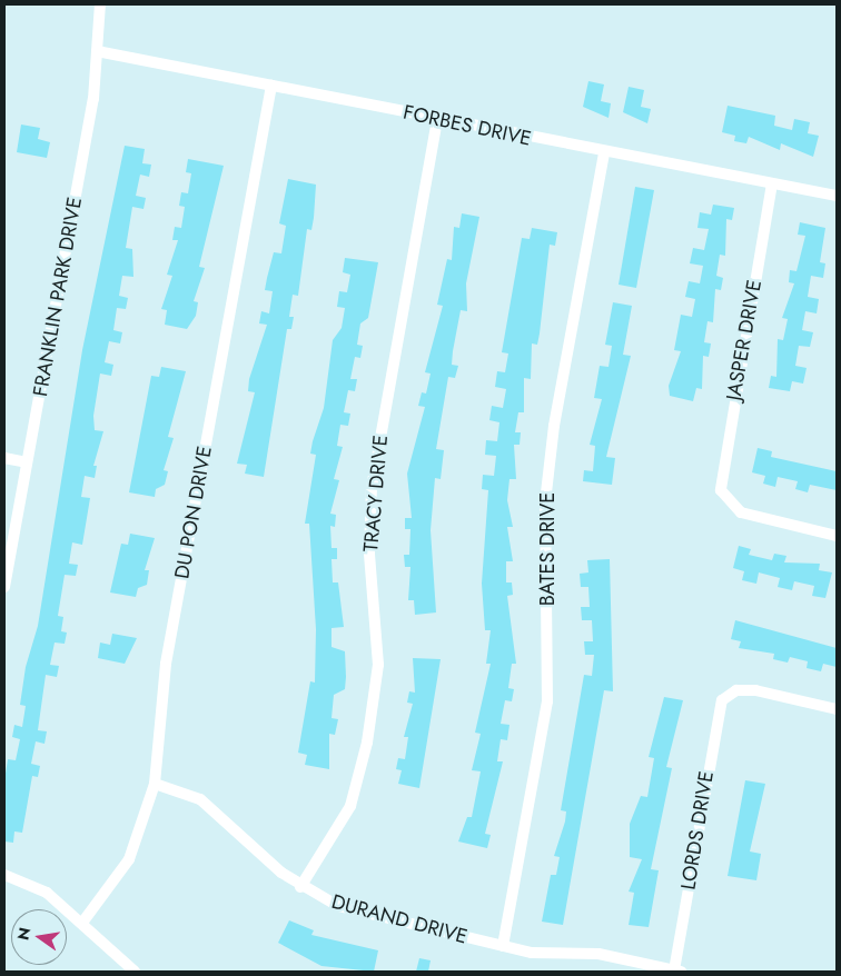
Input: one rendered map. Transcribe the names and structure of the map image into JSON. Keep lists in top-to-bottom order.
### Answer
{
  "streets": {
    "street": [
      "FORBES DRIVE",
      "FRANKLIN PARK DRIVE",
      "JASPER DRIVE",
      "TRACY DRIVE",
      "DU PON DRIVE",
      "BATES DRIVE",
      "LORDS DRIVE",
      "DURAND DRIVE"
    ]
  },
  "crossings": [
    ["FORBES DRIVE", "FRANKLIN PARK DRIVE"],
    ["FORBES DRIVE", "JASPER DRIVE"],
    ["FORBES DRIVE", "TRACY DRIVE"],
    ["FORBES DRIVE", "DU PON DRIVE"],
    ["FORBES DRIVE", "BATES DRIVE"],
    ["TRACY DRIVE", "DURAND DRIVE"],
    ["DU PON DRIVE", "DURAND DRIVE"],
    ["BATES DRIVE", "DURAND DRIVE"],
    ["LORDS DRIVE", "DURAND DRIVE"]
  ],
  "north": "left"
}
